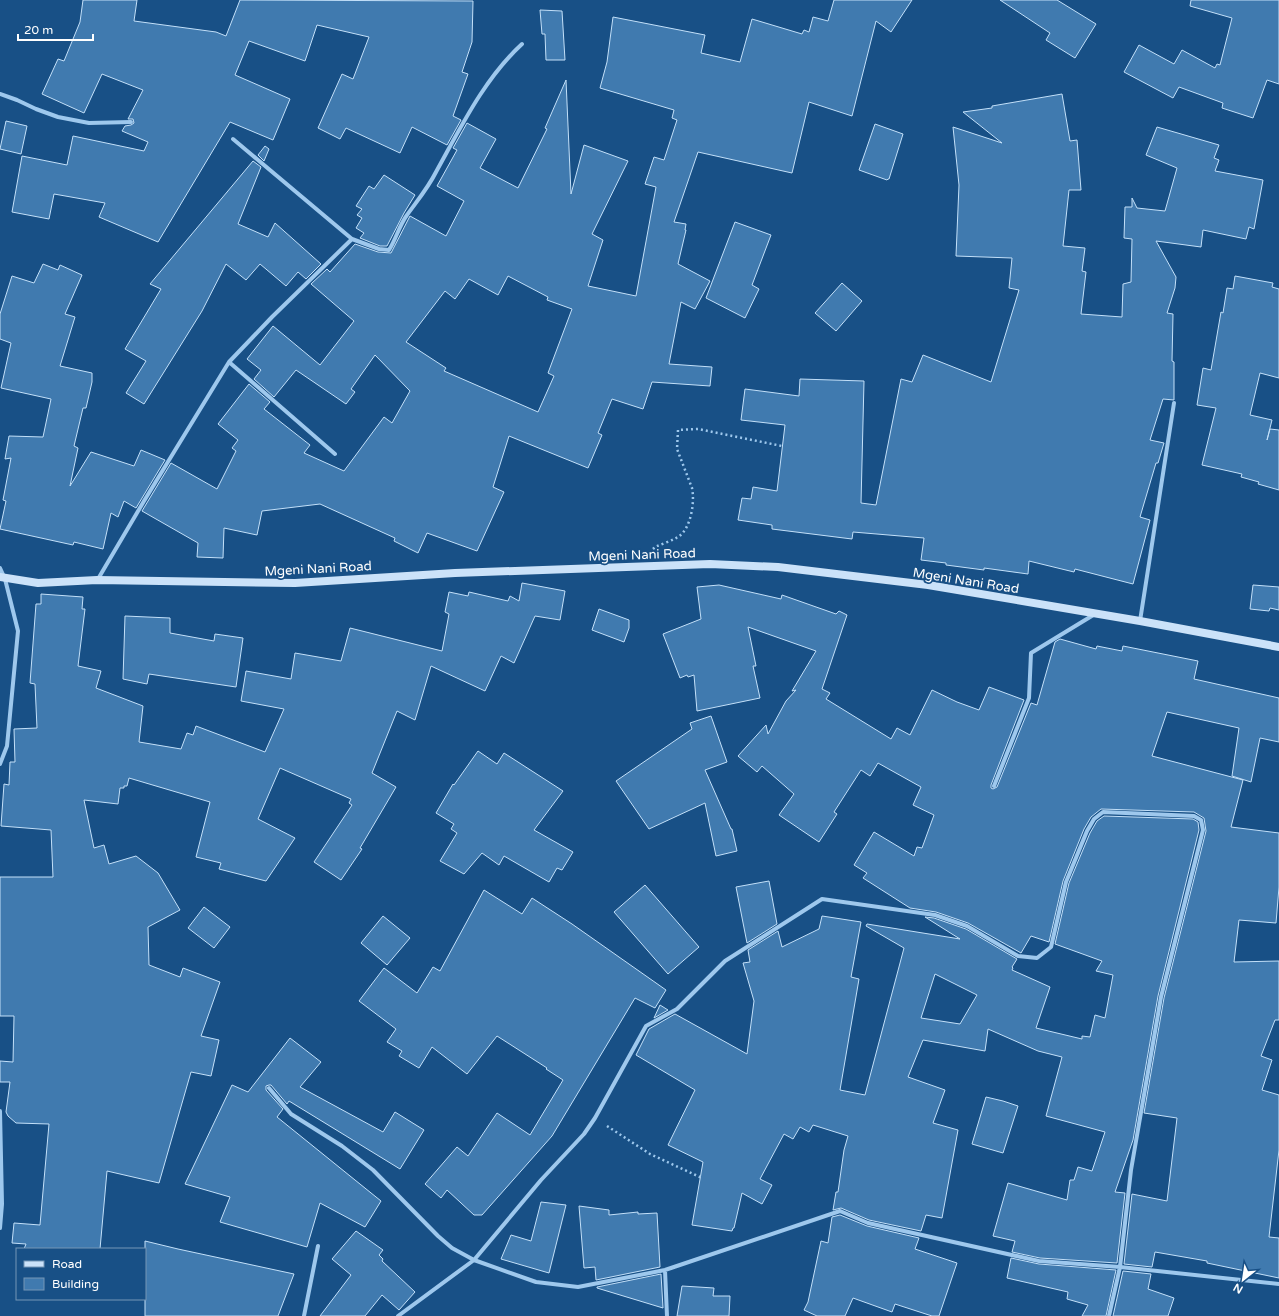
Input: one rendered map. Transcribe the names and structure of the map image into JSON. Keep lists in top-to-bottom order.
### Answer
{
  "streets": {
    "street": ["Mgeni Nani Road"]
  },
  "legend": ["Road", "Building"],
  "scale_bar": "20 m",
  "north": "bottom left"
}
